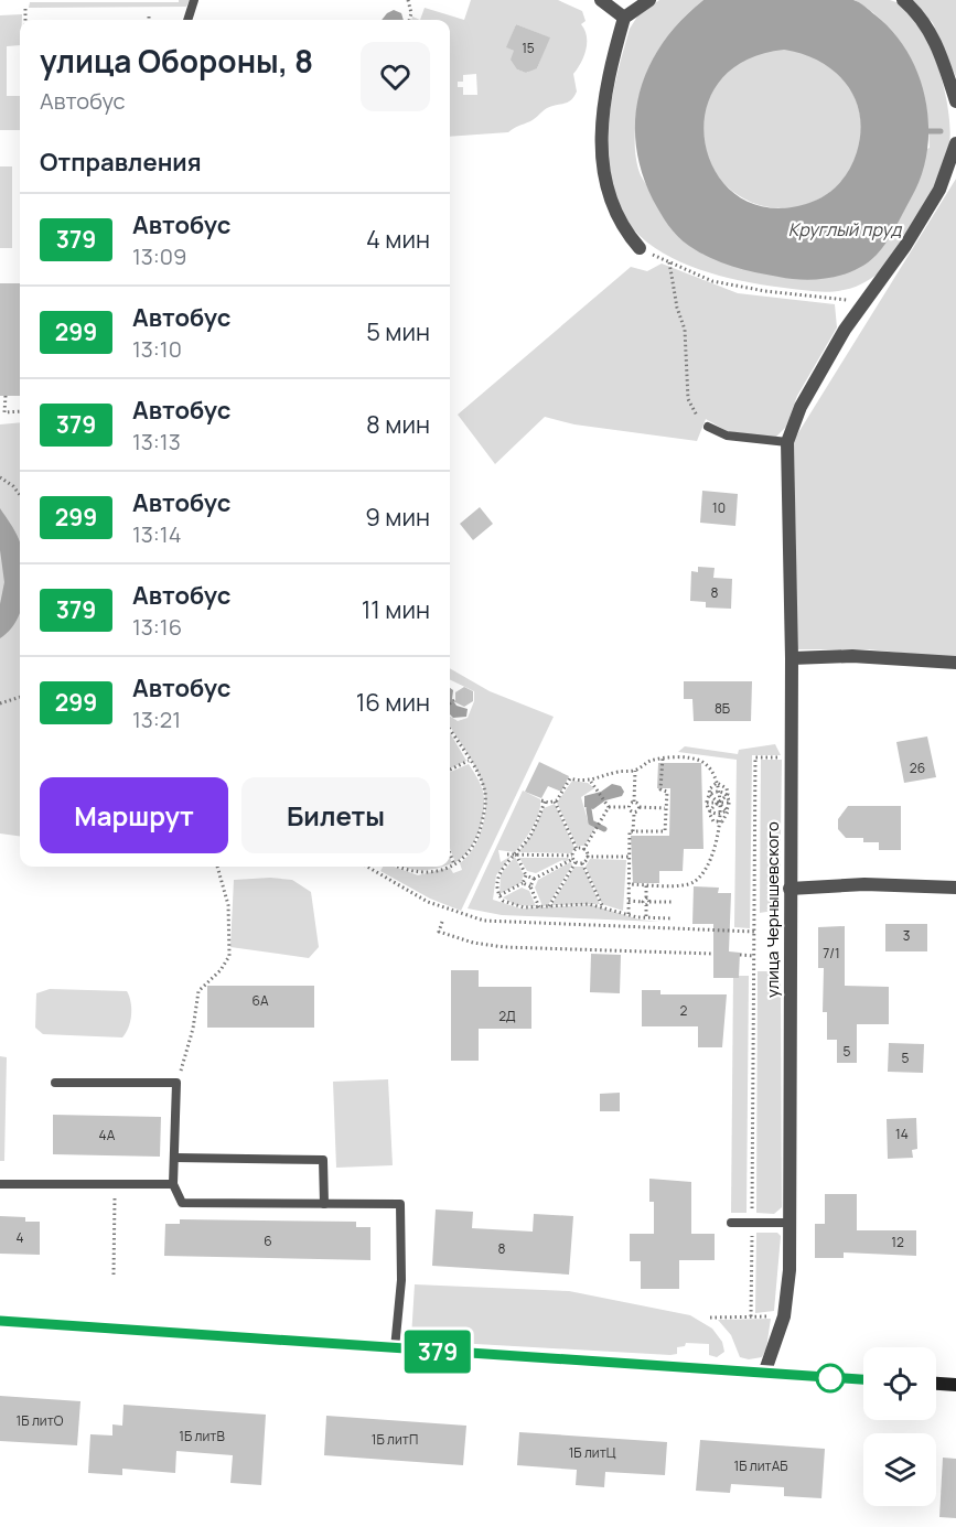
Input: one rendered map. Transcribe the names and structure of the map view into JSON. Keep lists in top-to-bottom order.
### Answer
{
  "streets": {
    "street": ["улица Чернышевского"]
  },
  "water": ["Круглый пруд"],
  "lines": ["bus line 379"],
  "house_numbers": [
    "15",
    "10",
    "8",
    "8Б",
    "26",
    "3",
    "7/1",
    "6А",
    "2",
    "2Д",
    "5",
    "5",
    "14",
    "4А",
    "4",
    "6",
    "12",
    "8",
    "1Б литО",
    "1Б литВ",
    "1Б литП",
    "1Б литЦ",
    "1Б литАБ"
  ],
  "page": {
    "on_map": "379",
    "heading": [
      ["улица Обороны, 8", "Автобус"],
      "Отправления"
    ],
    "list": [
      {
        "mark": "379",
        "name": "Автобус",
        "note": "13:09",
        "value": "4 мин"
      },
      {
        "mark": "299",
        "name": "Автобус",
        "note": "13:10",
        "value": "5 мин"
      },
      {
        "mark": "379",
        "name": "Автобус",
        "note": "13:13",
        "value": "8 мин"
      },
      {
        "mark": "299",
        "name": "Автобус",
        "note": "13:14",
        "value": "9 мин"
      },
      {
        "mark": "379",
        "name": "Автобус",
        "note": "13:16",
        "value": "11 мин"
      },
      {
        "mark": "299",
        "name": "Автобус",
        "note": "13:21",
        "value": "16 мин"
      }
    ],
    "buttons": ["Маршрут", "Билеты"]
  }
}
